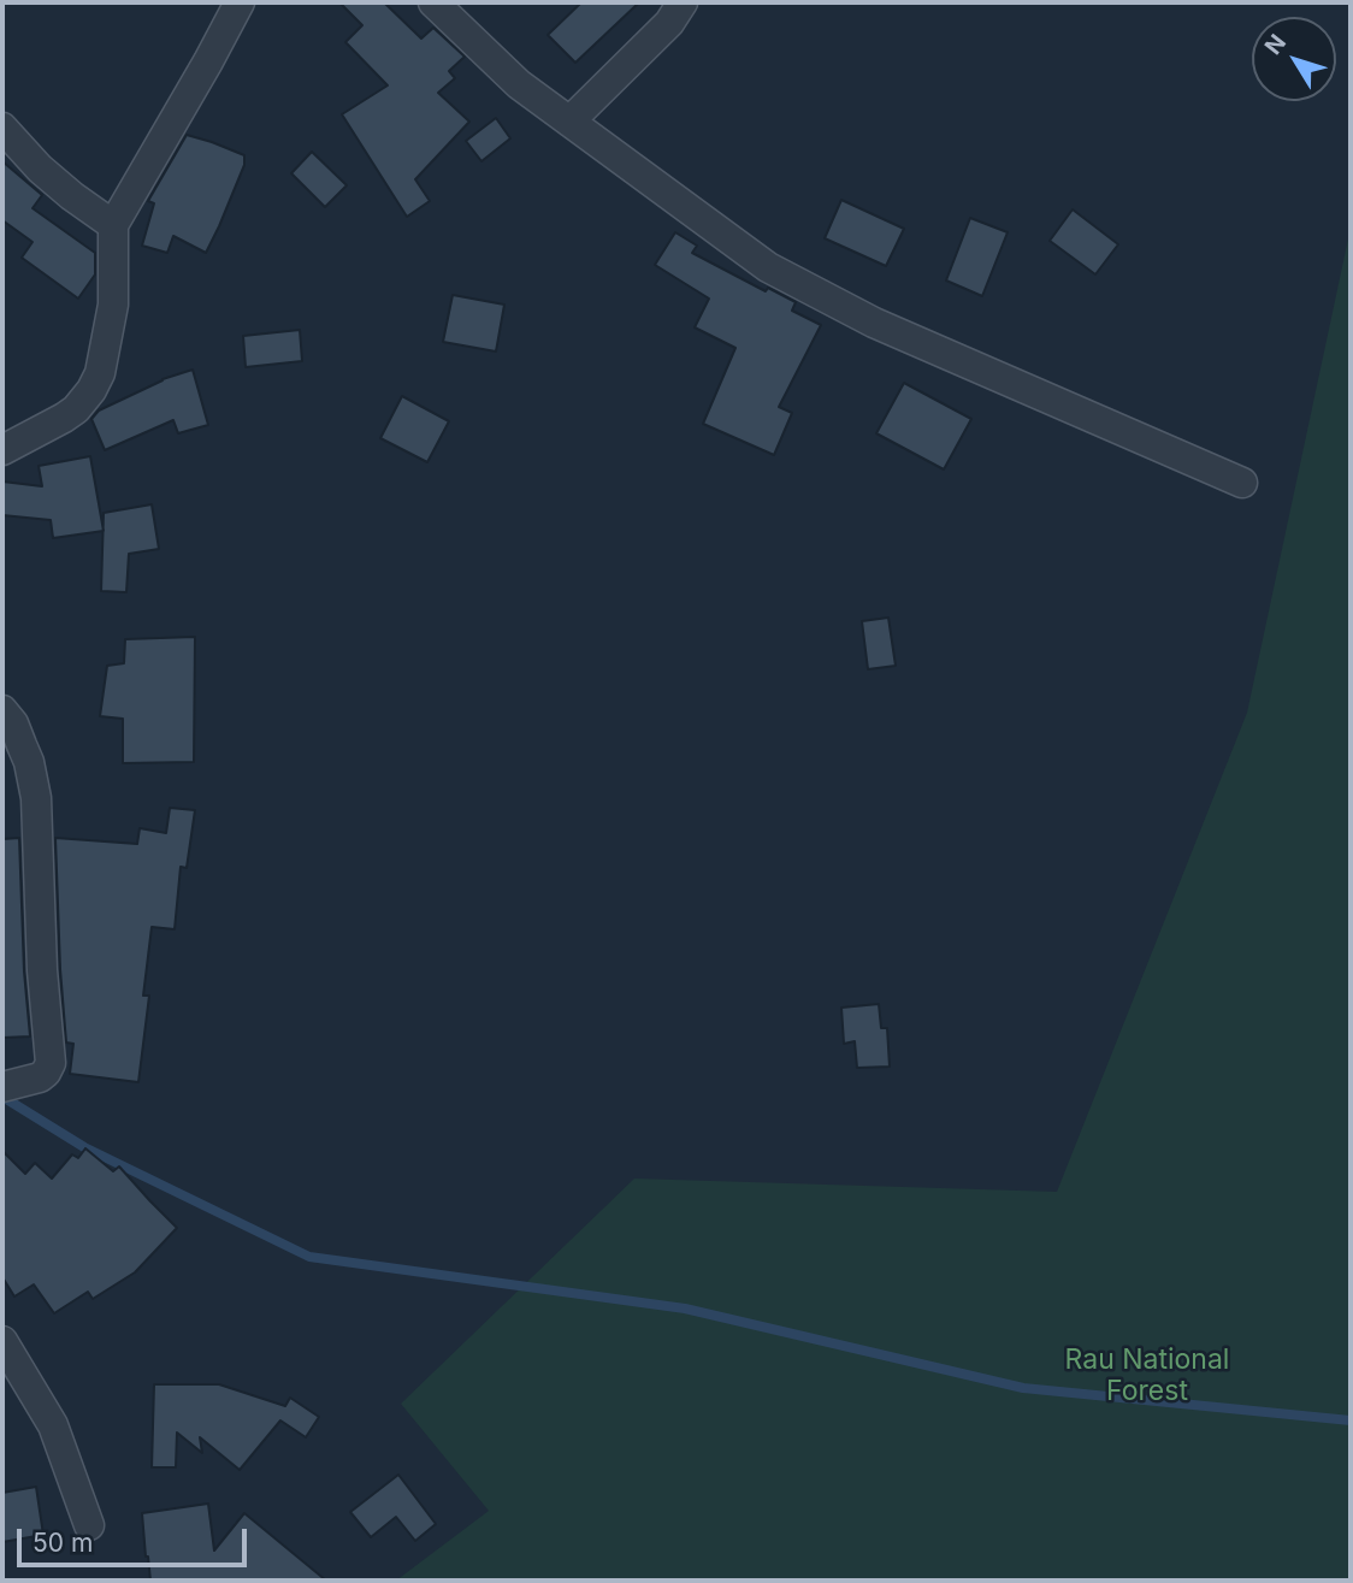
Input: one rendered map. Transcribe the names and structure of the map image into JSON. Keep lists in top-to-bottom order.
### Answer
{
  "parks": ["Rau National Forest"],
  "scale_bar": "50 m",
  "north": "top left"
}
